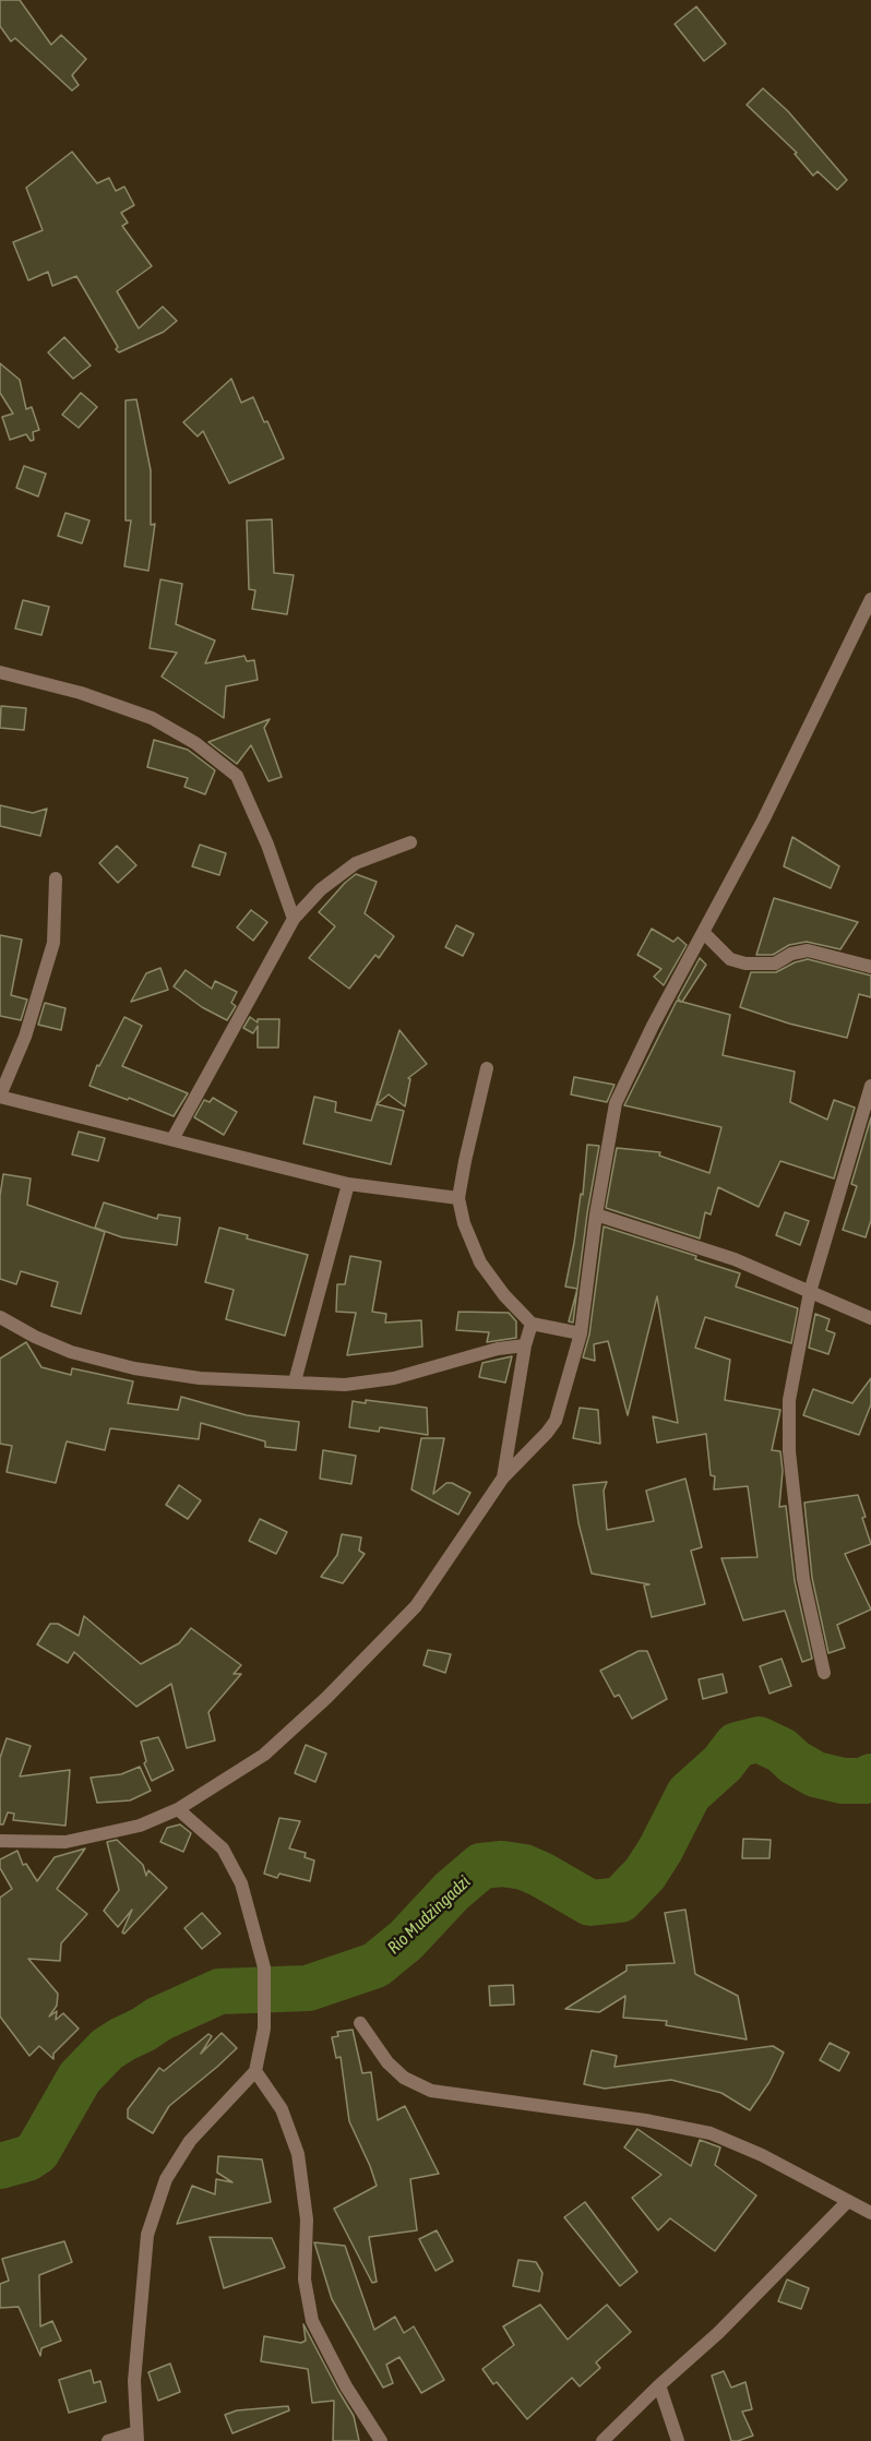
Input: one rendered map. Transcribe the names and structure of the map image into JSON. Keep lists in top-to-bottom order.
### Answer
{
  "water": ["Rio Mudzingadzi"]
}
